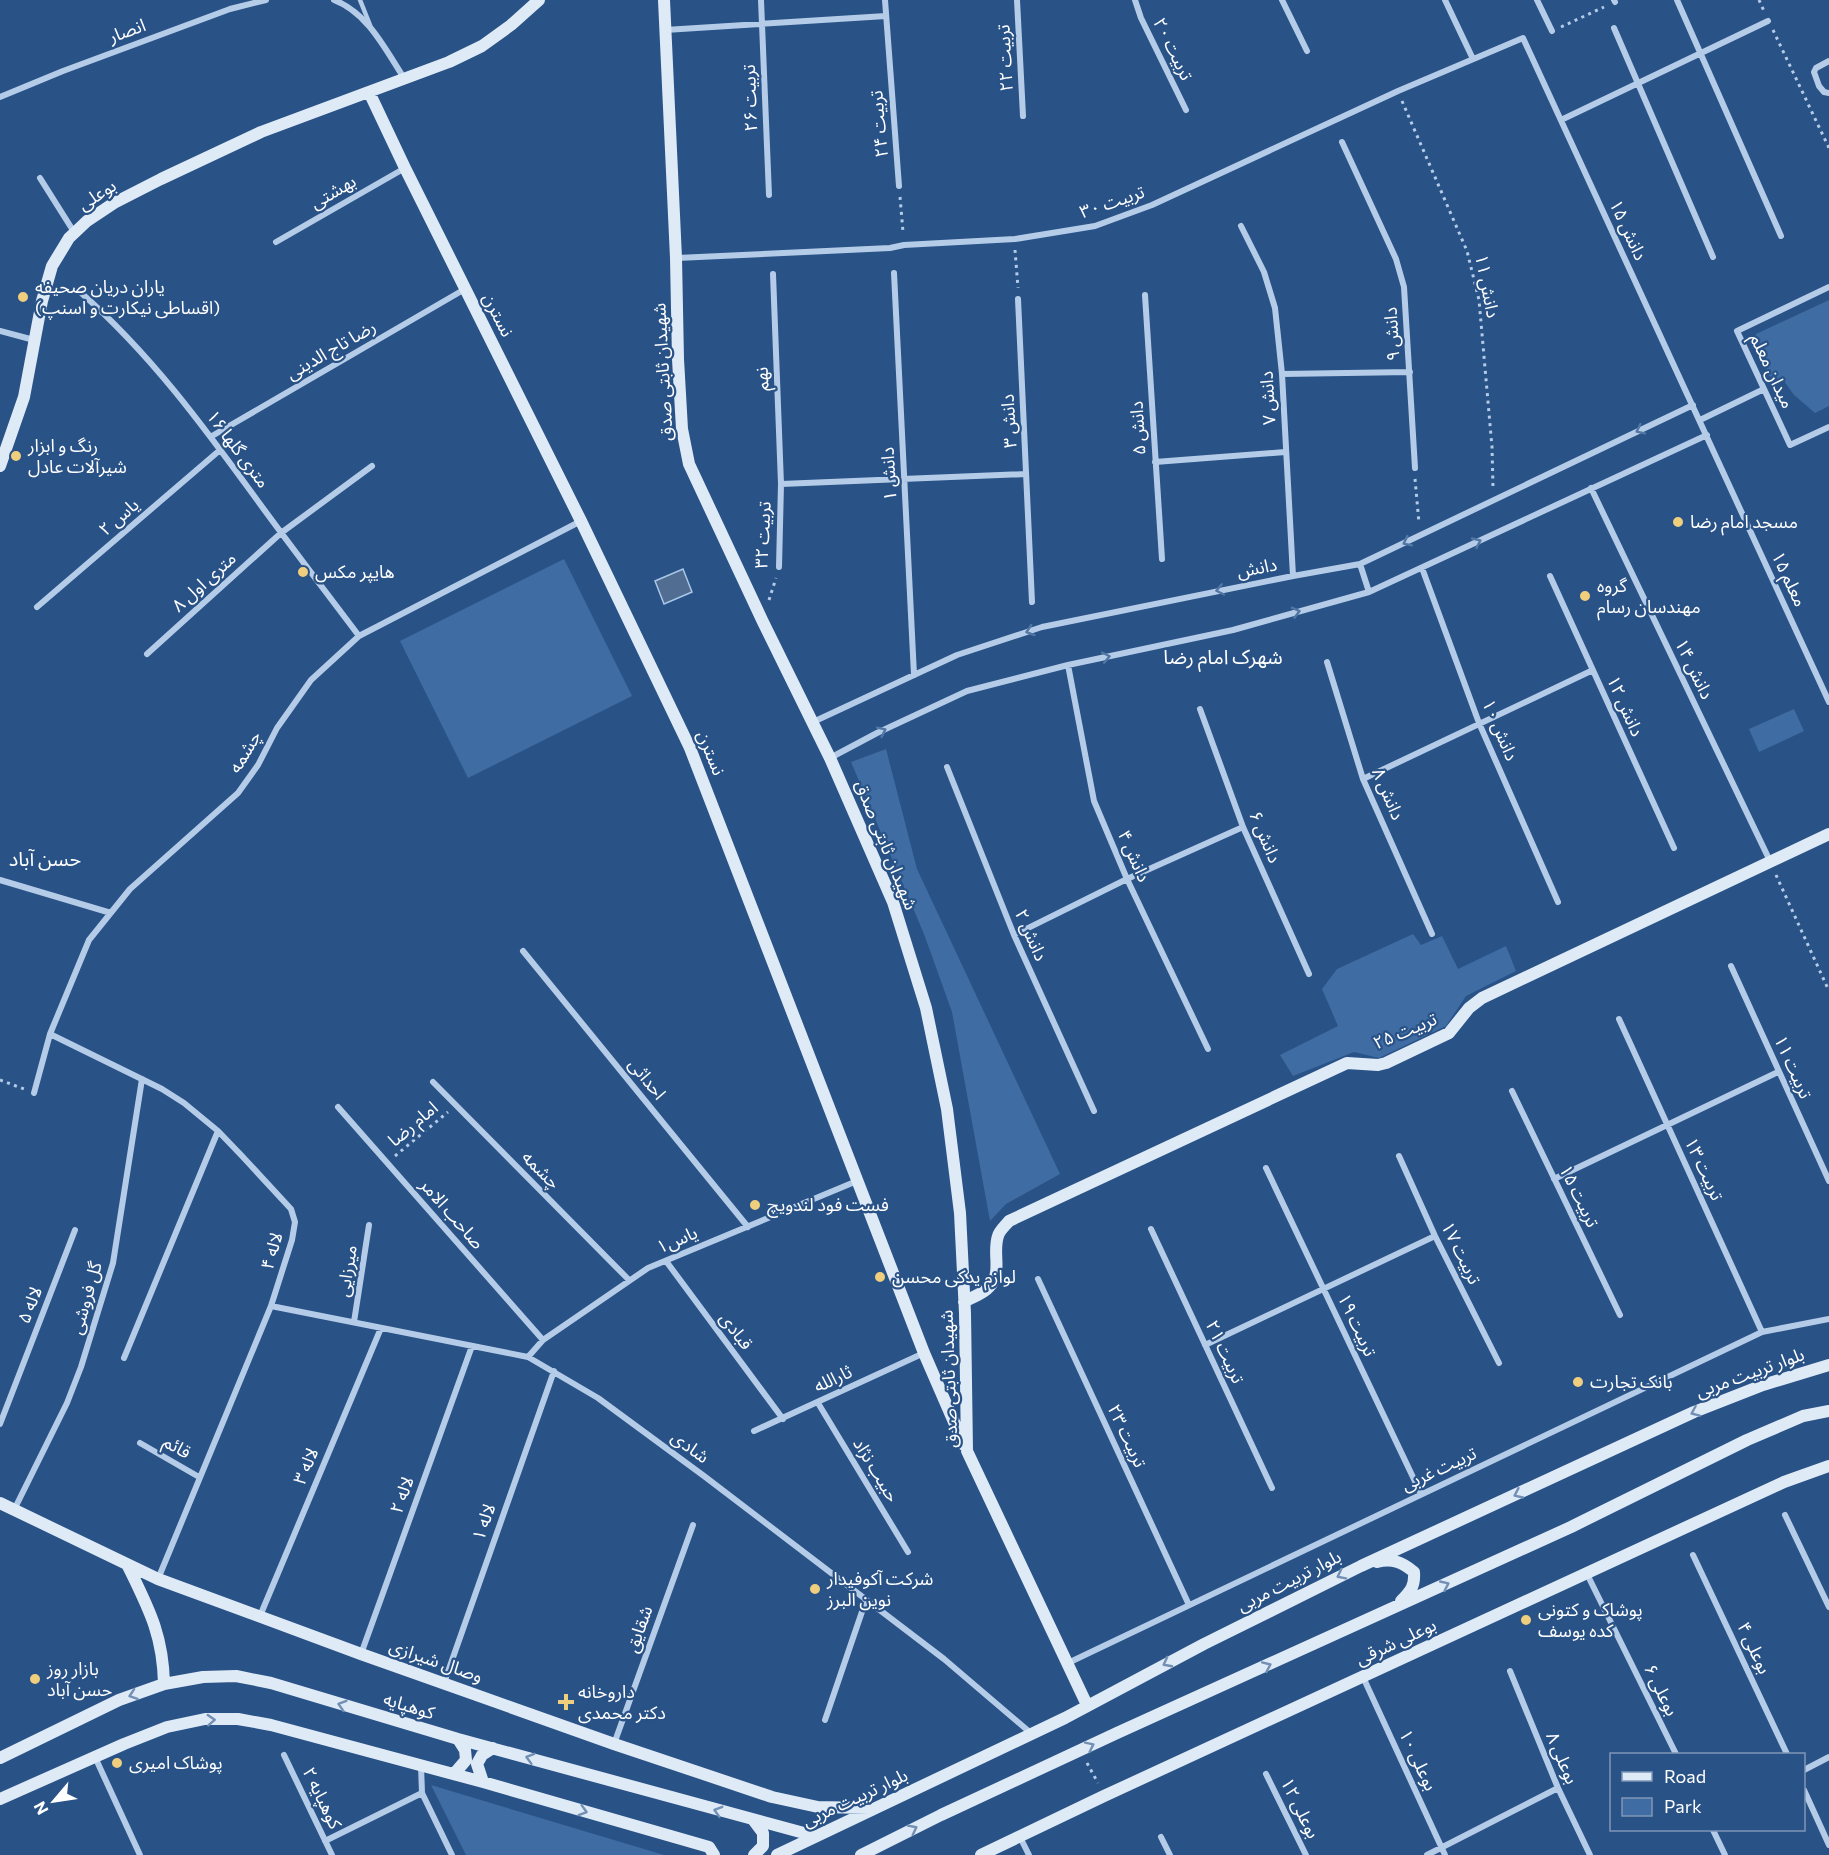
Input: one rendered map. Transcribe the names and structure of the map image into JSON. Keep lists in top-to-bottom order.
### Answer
{
  "streets": {
    "main road": [
      "بوعلی",
      "نسترن",
      "شهیدان ثابتی صدق",
      "تربیت ۲۵",
      "بلوار تربیت مربی",
      "بوعلی شرقی",
      "وصال شیرازی",
      "کوهپایه"
    ],
    "street": [
      "انصار",
      "تربیت ۲۰",
      "تربیت ۲۲",
      "تربیت ۲۶",
      "تربیت ۲۴",
      "بهشتی",
      "تربیت ۳۰",
      "دانش ۱۵",
      "دانش ۹",
      "رضا تاج الدینی",
      "میدان معلم",
      "نهم",
      "دانش ۷",
      "دانش ۳",
      "دانش ۵",
      "۱۶ متری گلها",
      "دانش ۱",
      "یاس ۲",
      "تربیت ۳۲",
      "دانش",
      "معلم ۱۵",
      "۸ متری اول",
      "دانش ۱۴",
      "دانش ۱۲",
      "دانش ۱۰",
      "چشمه",
      "دانش ۸",
      "دانش ۶",
      "دانش ۴",
      "دانش ۲",
      "تربیت ۱۱",
      "احداثی",
      "تربیت ۱۳",
      "تربیت ۱۵",
      "صاحب الامر",
      "یاس۱",
      "لاله ۴",
      "تربیت ۱۷",
      "میرزایی",
      "گل فروشی",
      "لاله ۵",
      "تربیت ۱۹",
      "قبادی",
      "تربیت ۲۱",
      "ثارالله",
      "تربیت ۲۳",
      "قائم",
      "شادی",
      "لاله ۳",
      "تربیت غربی",
      "حبیب نژاد",
      "لاله ۲",
      "لاله ۱",
      "شقایق",
      "بوعلی ۴",
      "بوعلی ۶",
      "بوعلی ۸",
      "بوعلی ۱۰",
      "کوهپایه ۲",
      "بوعلی ۱۲"
    ],
    "path": ["دانش ۱۱", "امام رضا"]
  },
  "crossings": [
    ["بهشتی", "نسترن"],
    ["بوعلی", "نسترن"],
    ["تربیت ۳۰", "دانش ۱۵"],
    ["تربیت ۳۰", "دانش ۱۱"],
    ["تربیت ۳۰", "شهیدان ثابتی صدق"],
    ["دانش ۱۵", "دانش"],
    ["دانش ۱۵", "معلم ۱۵"],
    ["دانش ۱۱", "دانش"],
    ["نسترن", "رضا تاج الدینی"],
    ["نسترن", "شهیدان ثابتی صدق"],
    ["نسترن", "چشمه"],
    ["نسترن", "یاس۱"],
    ["نسترن", "ثارالله"],
    ["رضا تاج الدینی", "۱۶ متری گلها"],
    ["شهیدان ثابتی صدق", "تربیت ۳۲"],
    ["شهیدان ثابتی صدق", "دانش"],
    ["شهیدان ثابتی صدق", "تربیت ۲۵"],
    ["شهیدان ثابتی صدق", "بلوار تربیت مربی"],
    ["شهیدان ثابتی صدق", "تربیت غربی"],
    ["نهم", "تربیت ۳۲"],
    ["دانش ۷", "دانش"],
    ["۱۶ متری گلها", "یاس ۲"],
    ["۱۶ متری گلها", "۸ متری اول"],
    ["۱۶ متری گلها", "چشمه"],
    ["دانش ۱", "دانش"],
    ["دانش ۱۴", "تربیت ۲۵"],
    ["چشمه", "امام رضا"],
    ["چشمه", "یاس۱"],
    ["چشمه", "لاله ۴"],
    ["احداثی", "یاس۱"],
    ["امام رضا", "صاحب الامر"],
    ["تربیت ۱۳", "تربیت غربی"],
    ["صاحب الامر", "یاس۱"],
    ["یاس۱", "قبادی"],
    ["یاس۱", "شادی"],
    ["لاله ۴", "گل فروشی"],
    ["لاله ۴", "قائم"],
    ["لاله ۴", "شادی"],
    ["لاله ۴", "وصال شیرازی"],
    ["میرزایی", "شادی"],
    ["گل فروشی", "وصال شیرازی"],
    ["تربیت ۱۹", "تربیت غربی"],
    ["قبادی", "ثارالله"],
    ["بلوار تربیت مربی", "شادی"],
    ["بلوار تربیت مربی", "وصال شیرازی"],
    ["بلوار تربیت مربی", "کوهپایه"],
    ["ثارالله", "حبیب نژاد"],
    ["تربیت ۲۳", "تربیت غربی"],
    ["شادی", "لاله ۳"],
    ["شادی", "لاله ۲"],
    ["شادی", "لاله ۱"],
    ["لاله ۳", "وصال شیرازی"],
    ["لاله ۲", "وصال شیرازی"],
    ["لاله ۱", "وصال شیرازی"],
    ["شقایق", "وصال شیرازی"],
    ["بوعلی شرقی", "بوعلی ۶"],
    ["بوعلی شرقی", "بوعلی ۱۰"]
  ],
  "districts": ["شهرک امام رضا", "حسن آباد"],
  "places": {
    "other": [
      "یاران دریان صحیفه (اقساطی نیکارت و اسنپ)",
      "رنگ و ابزار شیرآلات عادل",
      "مسجد امام رضا",
      "هایپر مکس",
      "گروه مهندسان رسام",
      "فست فود لندویچ",
      "لوازم یدکی محسن",
      "بانک تجارت",
      "شرکت آکوفیدار نوین البرز",
      "پوشاک و کتونی کده یوسف",
      "بازار روز حسن آباد",
      "پوشاک امیری"
    ],
    "health": ["داروخانه دکتر محمدی"]
  },
  "legend": ["Road", "Park"],
  "north": "bottom left"
}
